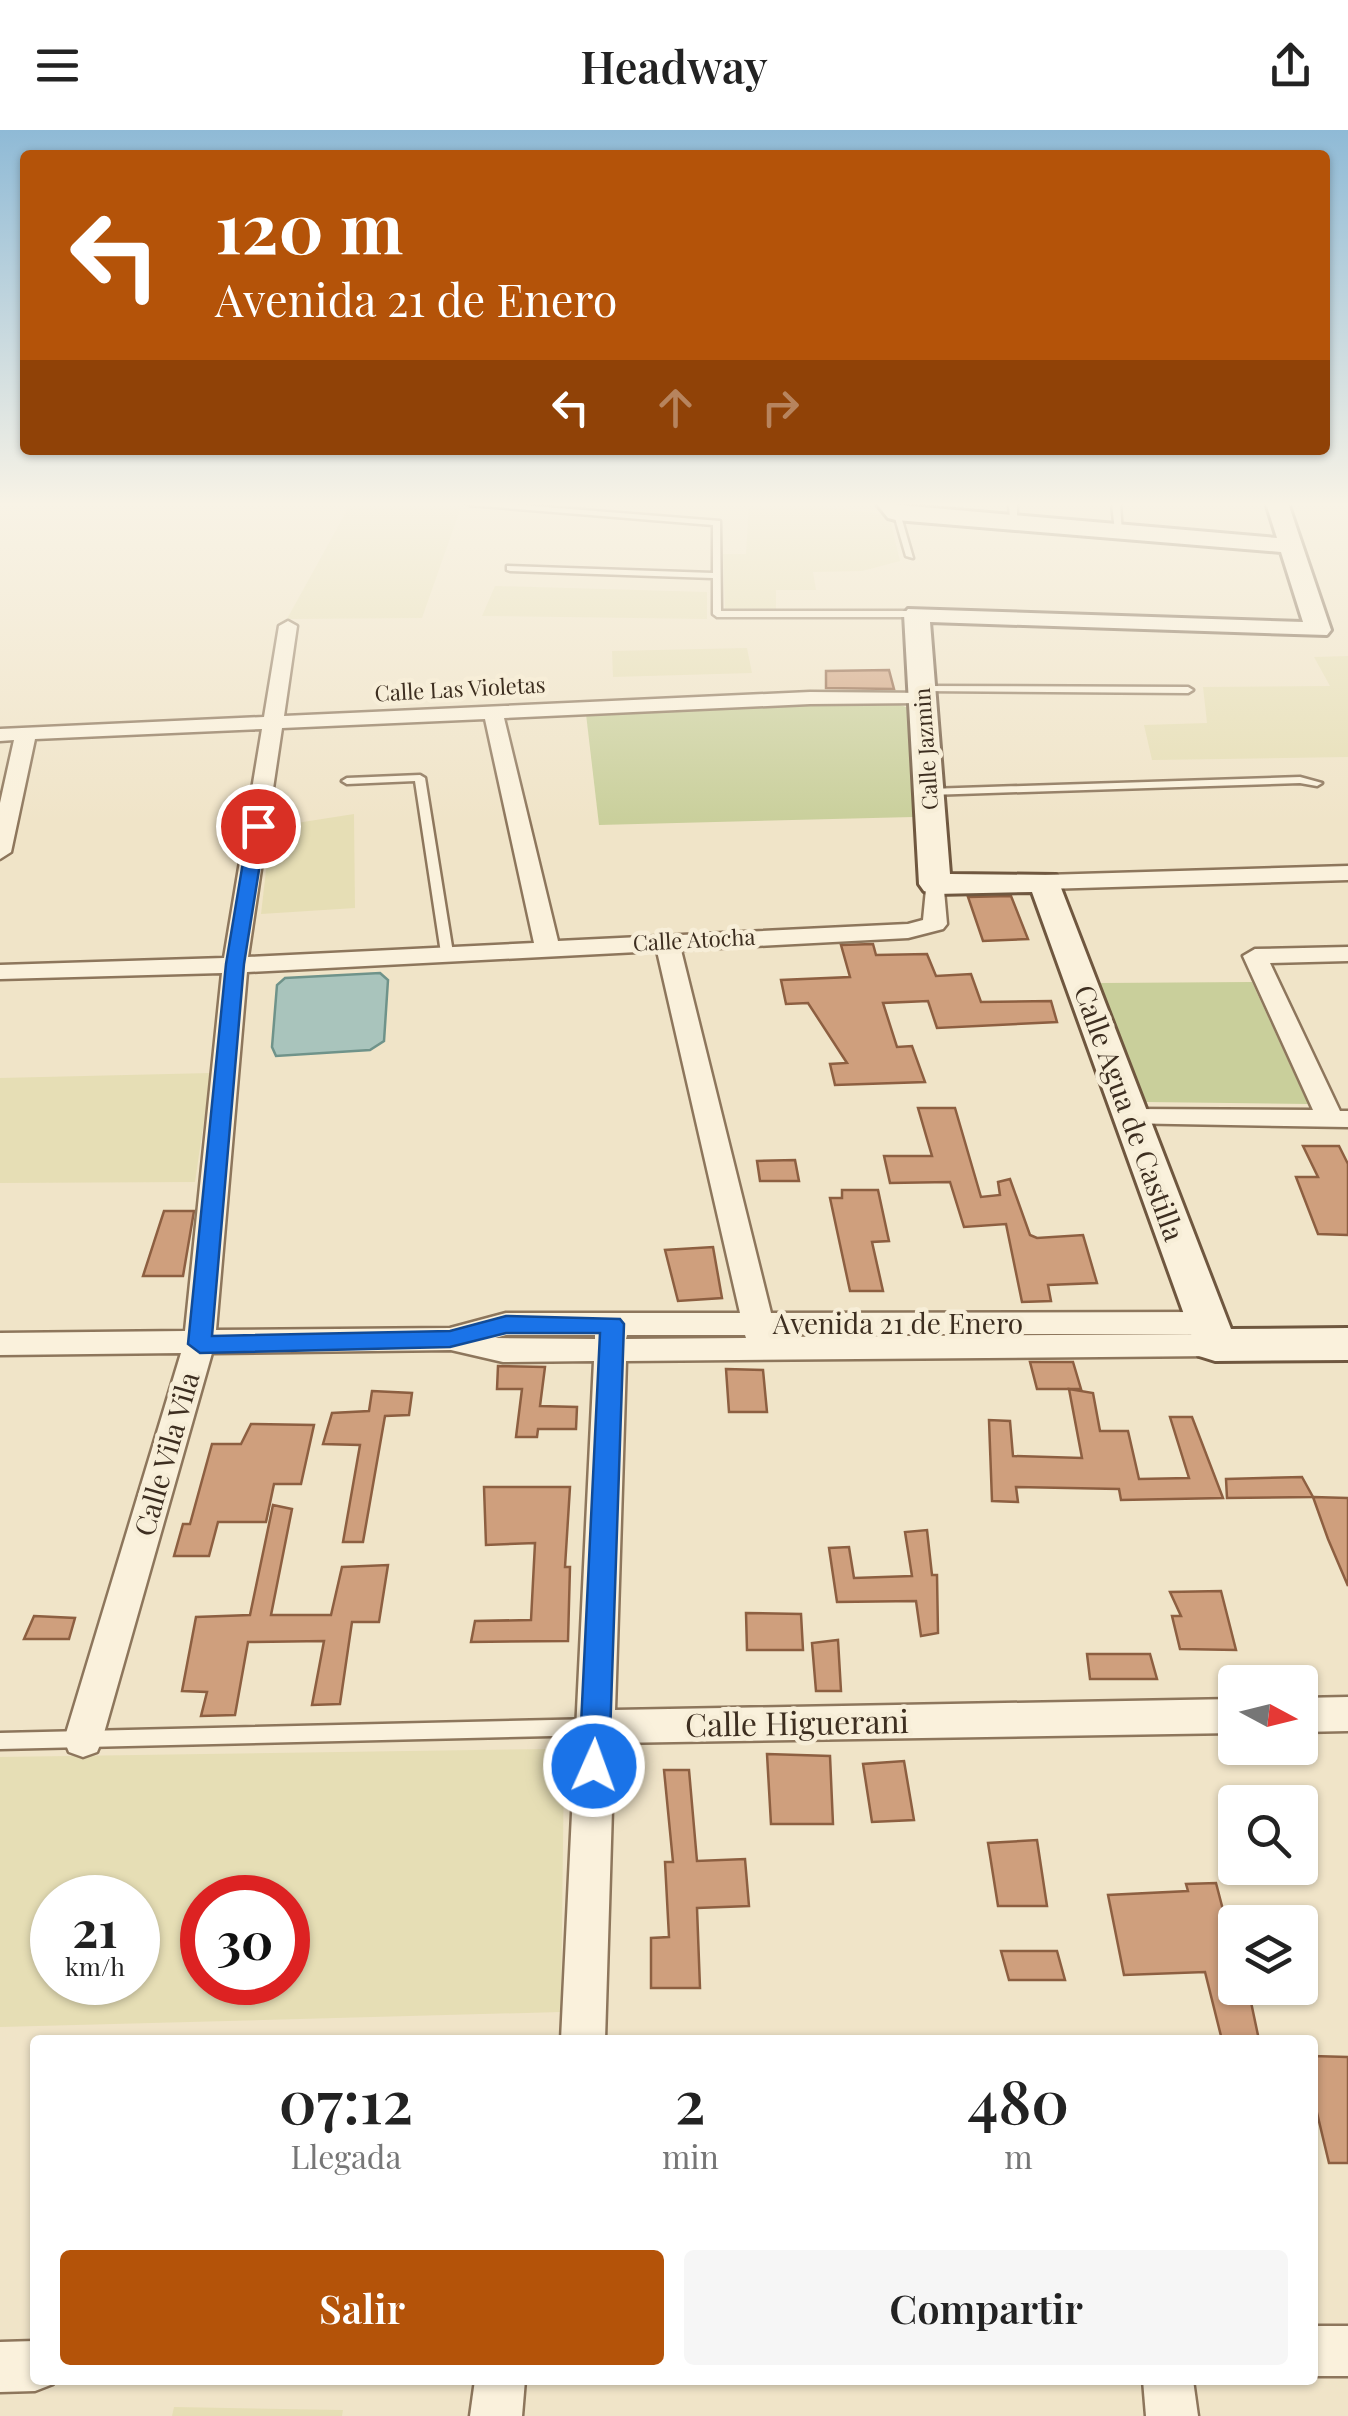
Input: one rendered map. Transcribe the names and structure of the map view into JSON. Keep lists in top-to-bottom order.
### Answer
{
  "streets": {
    "street": [
      "Calle Las Violetas",
      "Calle Jazmin",
      "Calle Atocha",
      "Calle Agua de Castilla",
      "Avenida 21 de Enero",
      "Calle Vila Vila",
      "Calle Higuerani"
    ]
  },
  "crossings": [
    ["Calle Las Violetas", "Calle Jazmin"],
    ["Calle Las Violetas", "Calle Vila Vila"],
    ["Calle Jazmin", "Calle Atocha"],
    ["Calle Atocha", "Calle Vila Vila"],
    ["Calle Agua de Castilla", "Avenida 21 de Enero"],
    ["Avenida 21 de Enero", "Calle Vila Vila"],
    ["Calle Vila Vila", "Calle Higuerani"]
  ],
  "north": "right",
  "page": {
    "header": "Headway",
    "turn": ["120 m", "Avenida 21 de Enero"],
    "speed": "21 km/h",
    "limit": "30",
    "eta": [
      "07:12",
      "Llegada",
      "2",
      "min",
      "480",
      "m"
    ],
    "buttons": ["Salir", "Compartir"]
  }
}
